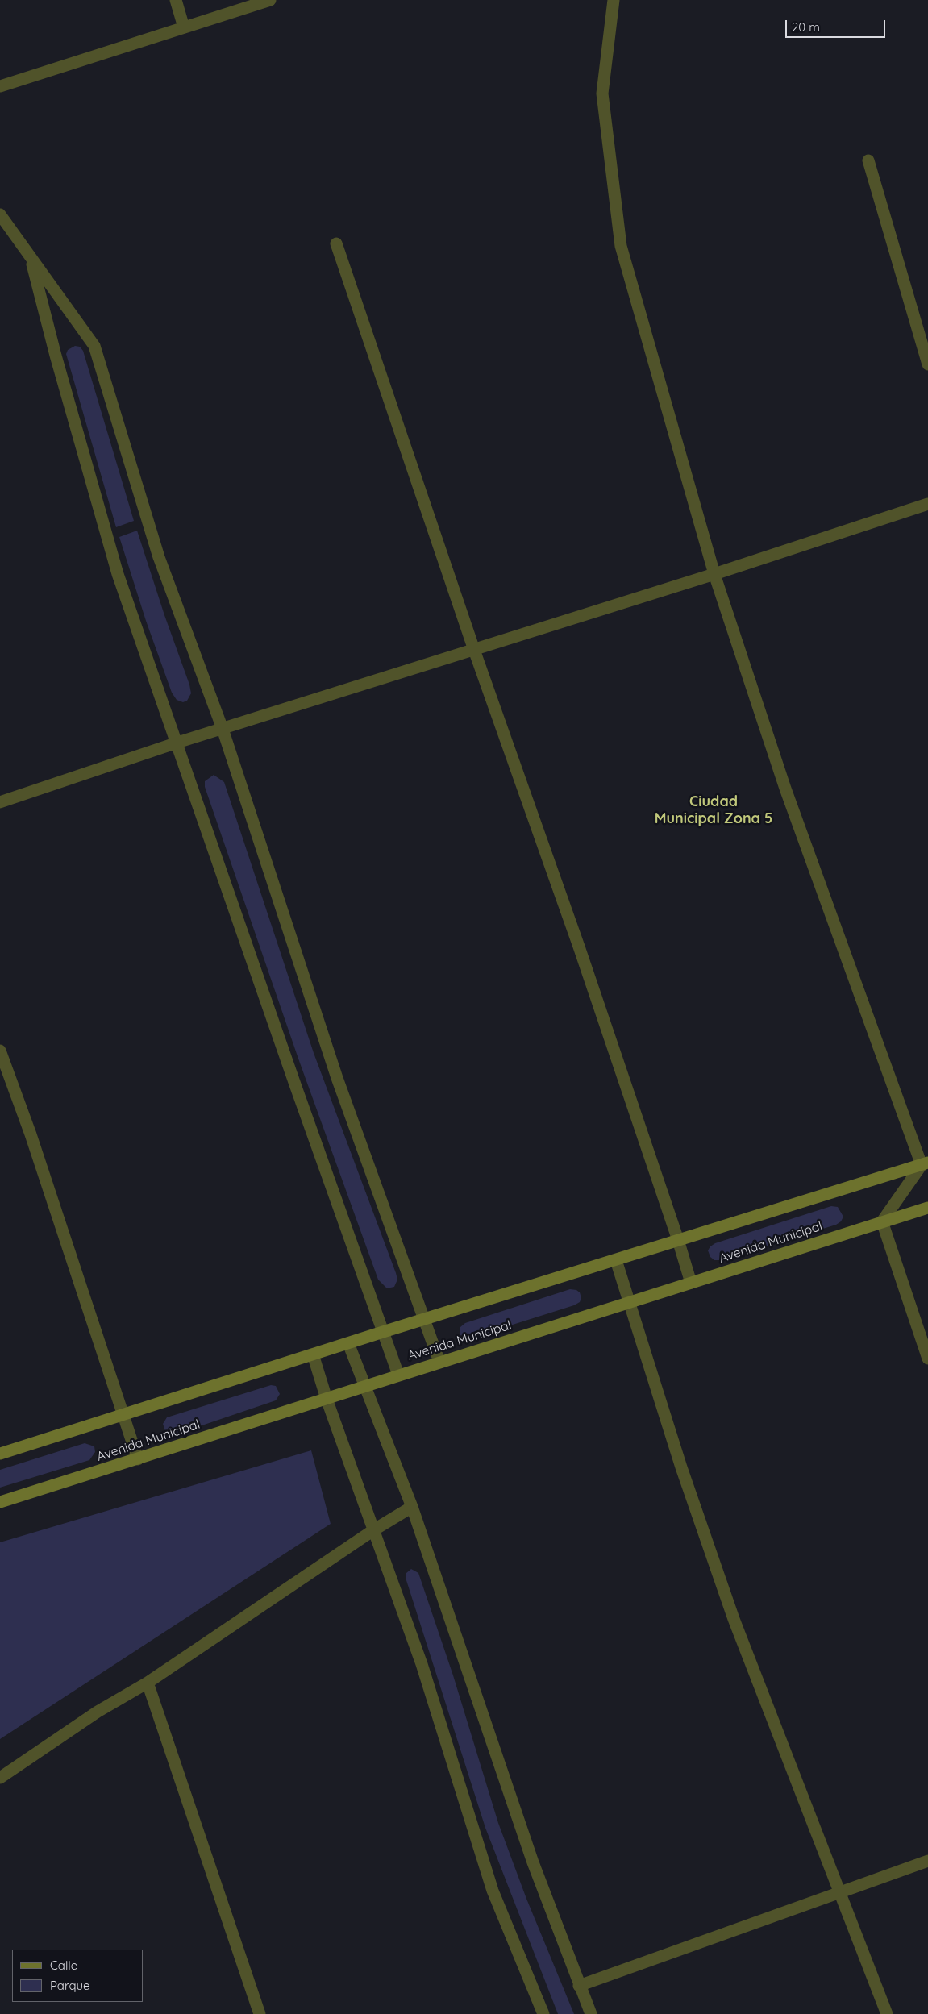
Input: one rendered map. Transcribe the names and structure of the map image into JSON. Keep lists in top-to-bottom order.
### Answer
{
  "streets": {
    "street": ["Avenida Municipal"]
  },
  "districts": ["Ciudad Municipal Zona 5"],
  "legend": ["Calle", "Parque"],
  "scale_bar": "20 m"
}
